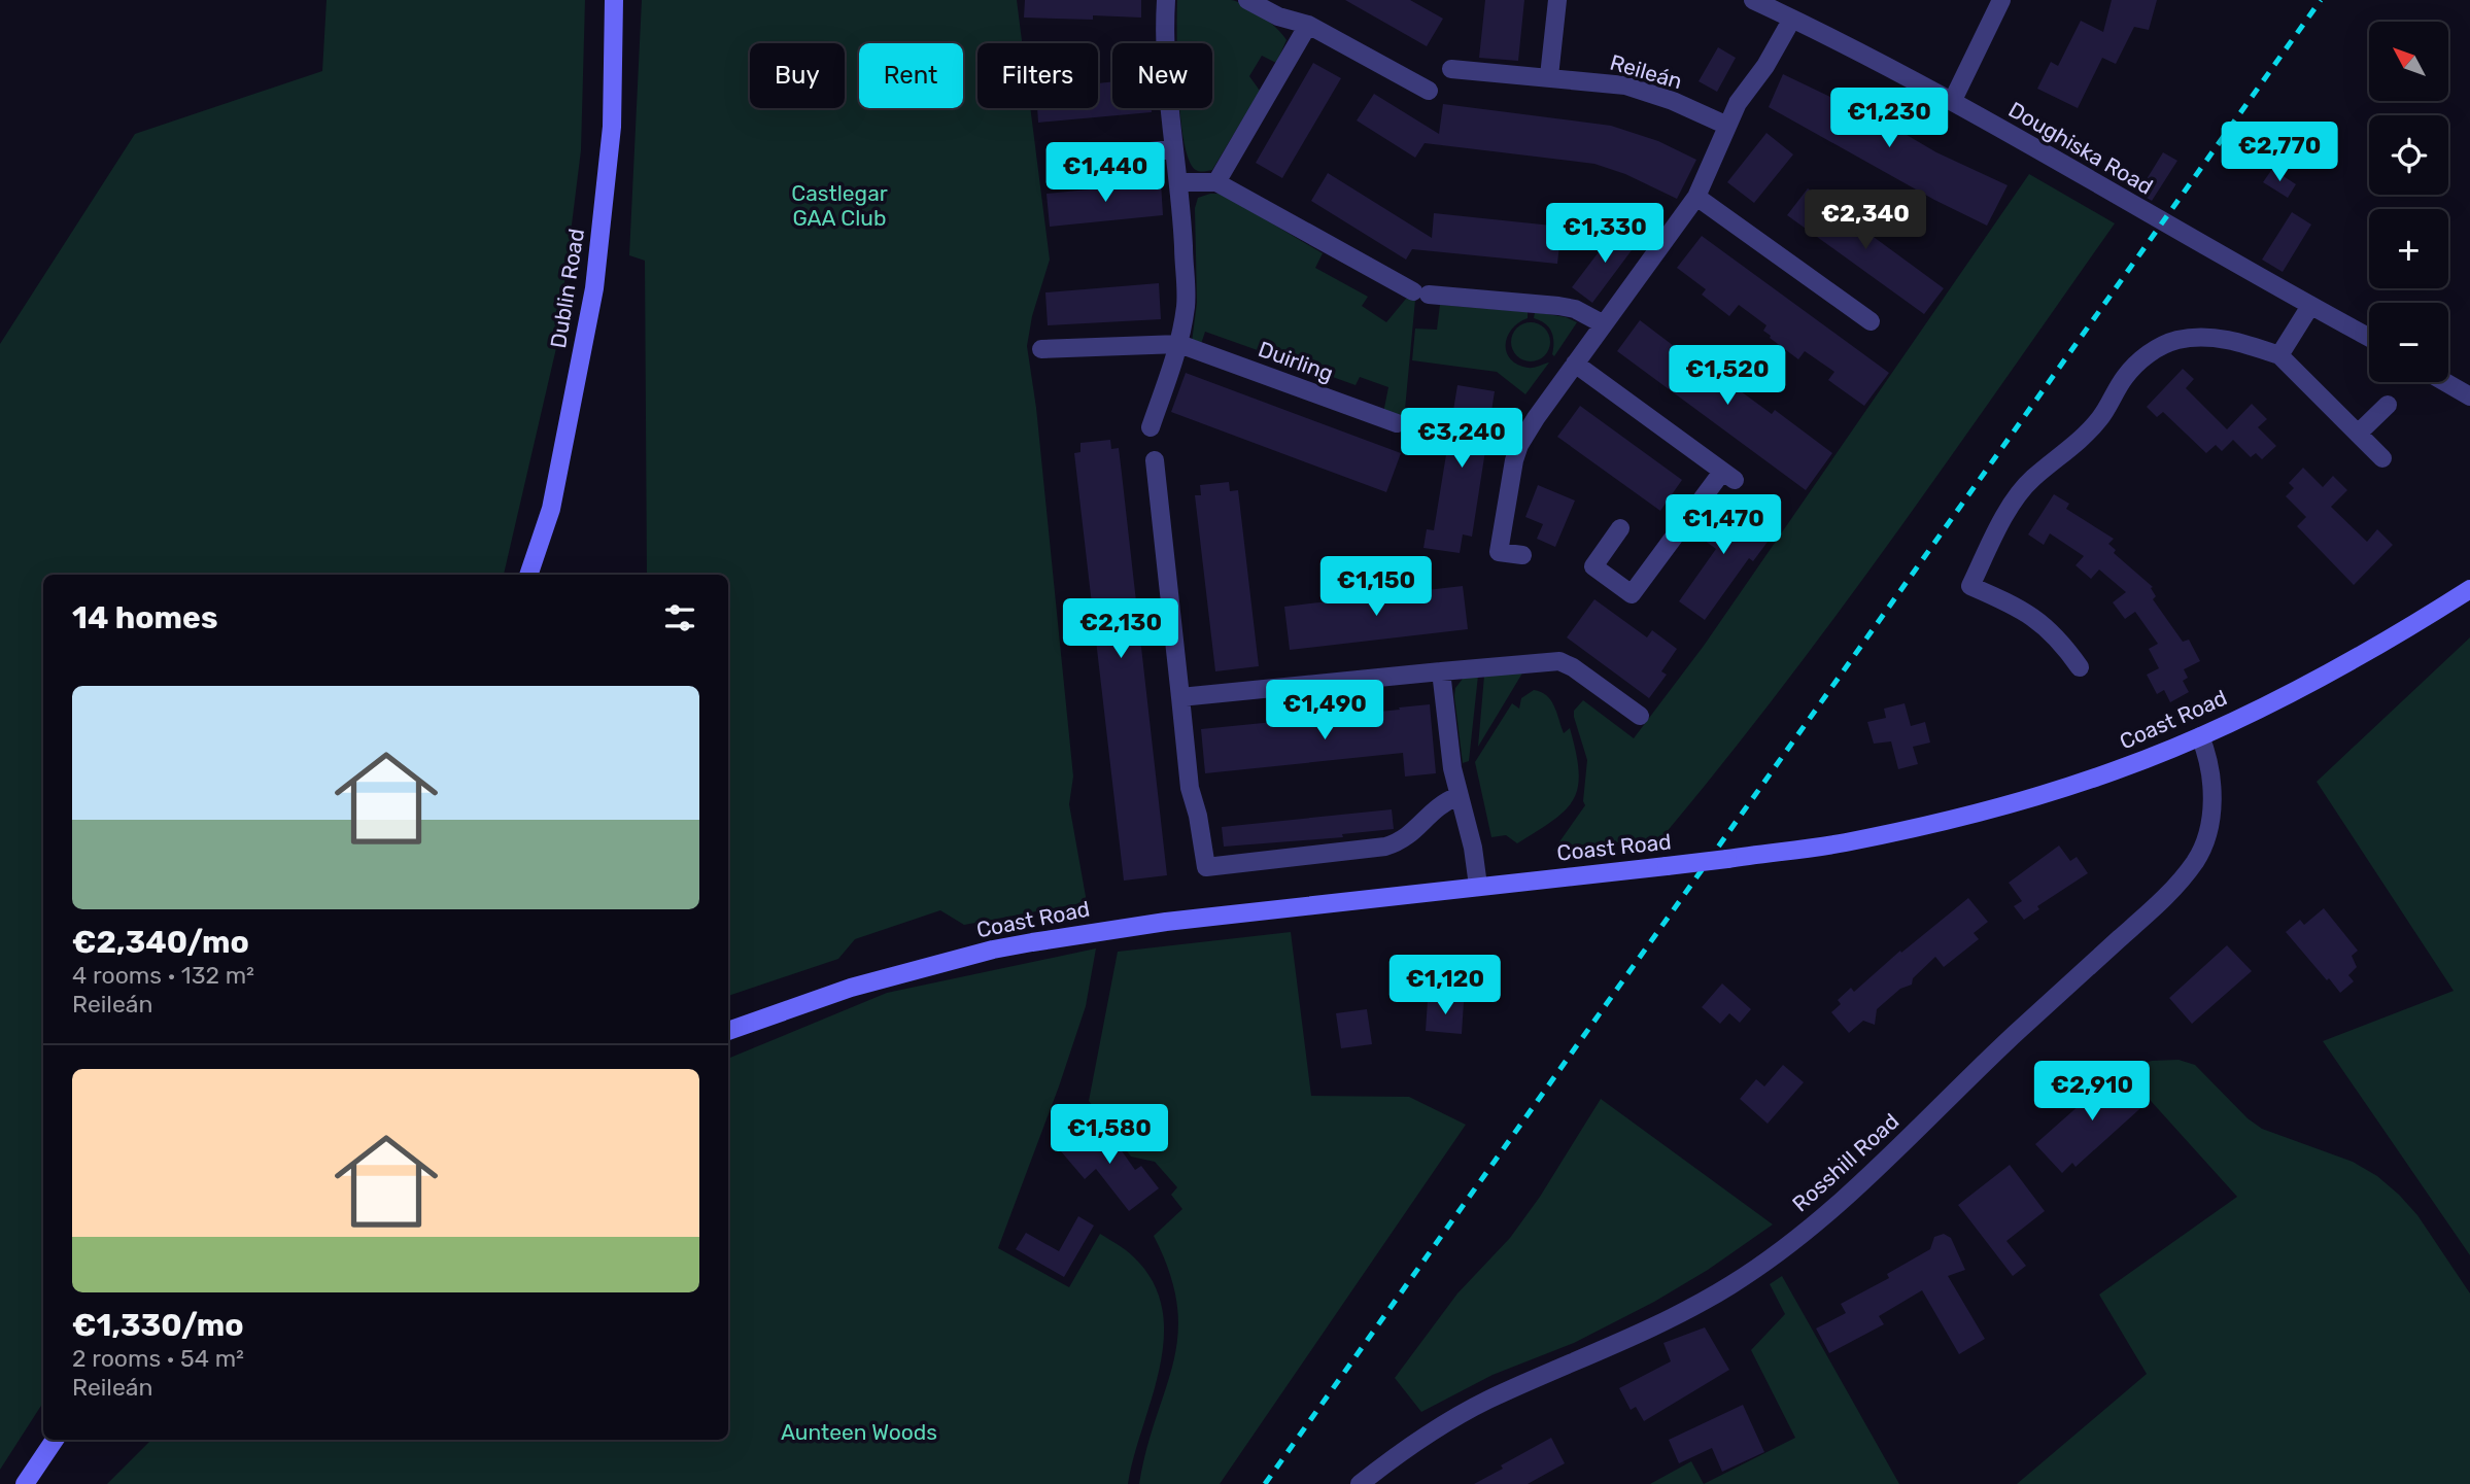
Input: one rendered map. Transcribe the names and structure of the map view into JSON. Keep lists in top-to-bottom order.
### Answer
{
  "streets": {
    "main road": ["Dublin Road", "Coast Road"],
    "street": [
      "Reileán",
      "Doughiska Road",
      "Duirling",
      "Rosshill Road"
    ]
  },
  "crossings": [
    ["Coast Road", "Rosshill Road"]
  ],
  "parks": ["Castlegar GAA Club", "Aunteen Woods"],
  "north": "top left",
  "page": {
    "map_buttons": ["+", "−"],
    "chip": [
      "Buy",
      "Rent",
      "Filters",
      "New"
    ],
    "price": [
      "€1,230",
      "€2,770",
      "€1,440",
      "€2,340",
      "€1,330",
      "€1,520",
      "€3,240",
      "€1,470",
      "€1,150",
      "€2,130",
      "€1,490",
      "€1,120",
      "€2,910",
      "€1,580"
    ],
    "heading": "14 homes",
    "list": [
      {
        "name": "€2,340/mo",
        "note": "4 rooms · 132 m² · Reileán"
      },
      {
        "name": "€1,330/mo",
        "note": "2 rooms · 54 m² · Reileán"
      }
    ]
  }
}
